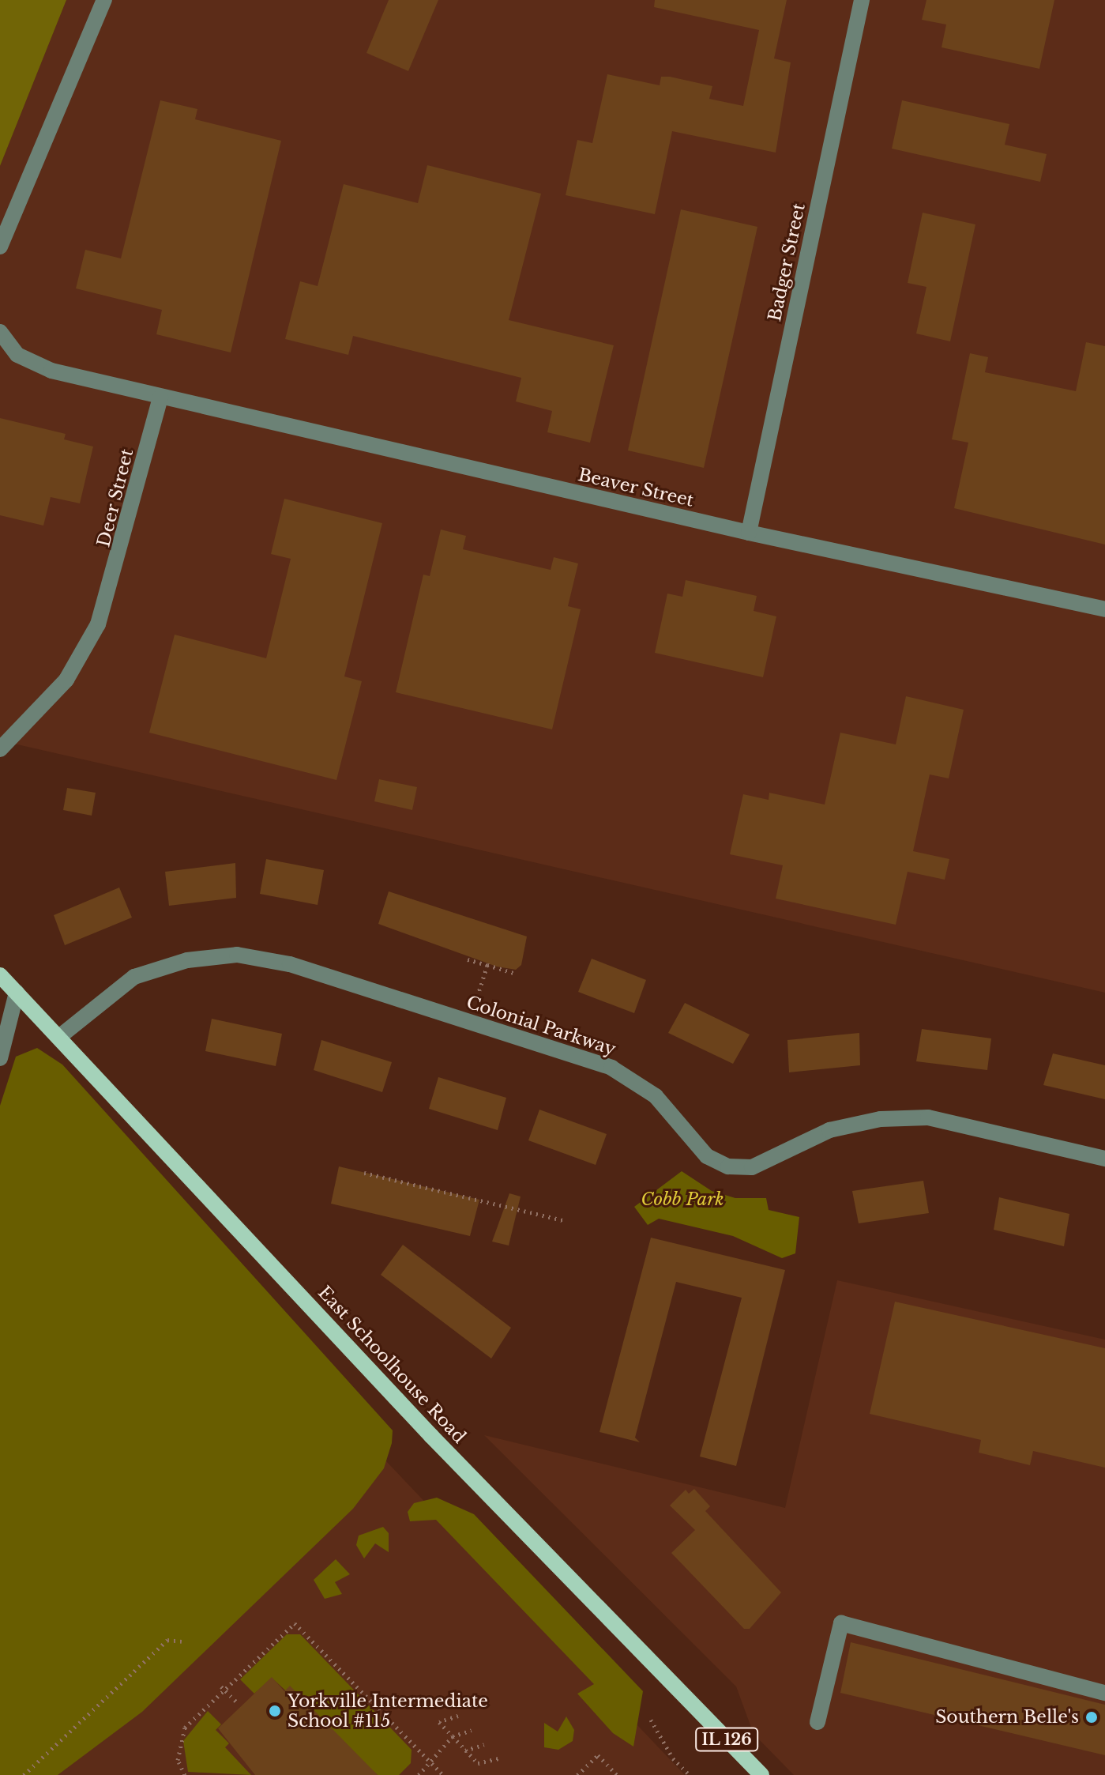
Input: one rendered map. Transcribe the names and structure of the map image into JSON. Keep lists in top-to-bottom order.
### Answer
{
  "streets": {
    "main road": ["East Schoolhouse Road", "IL 126"],
    "street": [
      "Badger Street",
      "Beaver Street",
      "Deer Street",
      "Colonial Parkway"
    ]
  },
  "crossings": [
    ["Badger Street", "Beaver Street"],
    ["Beaver Street", "Deer Street"],
    ["Colonial Parkway", "East Schoolhouse Road"]
  ],
  "parks": ["Cobb Park"],
  "places": ["Yorkville Intermediate School #115", "Southern Belle's"]
}
